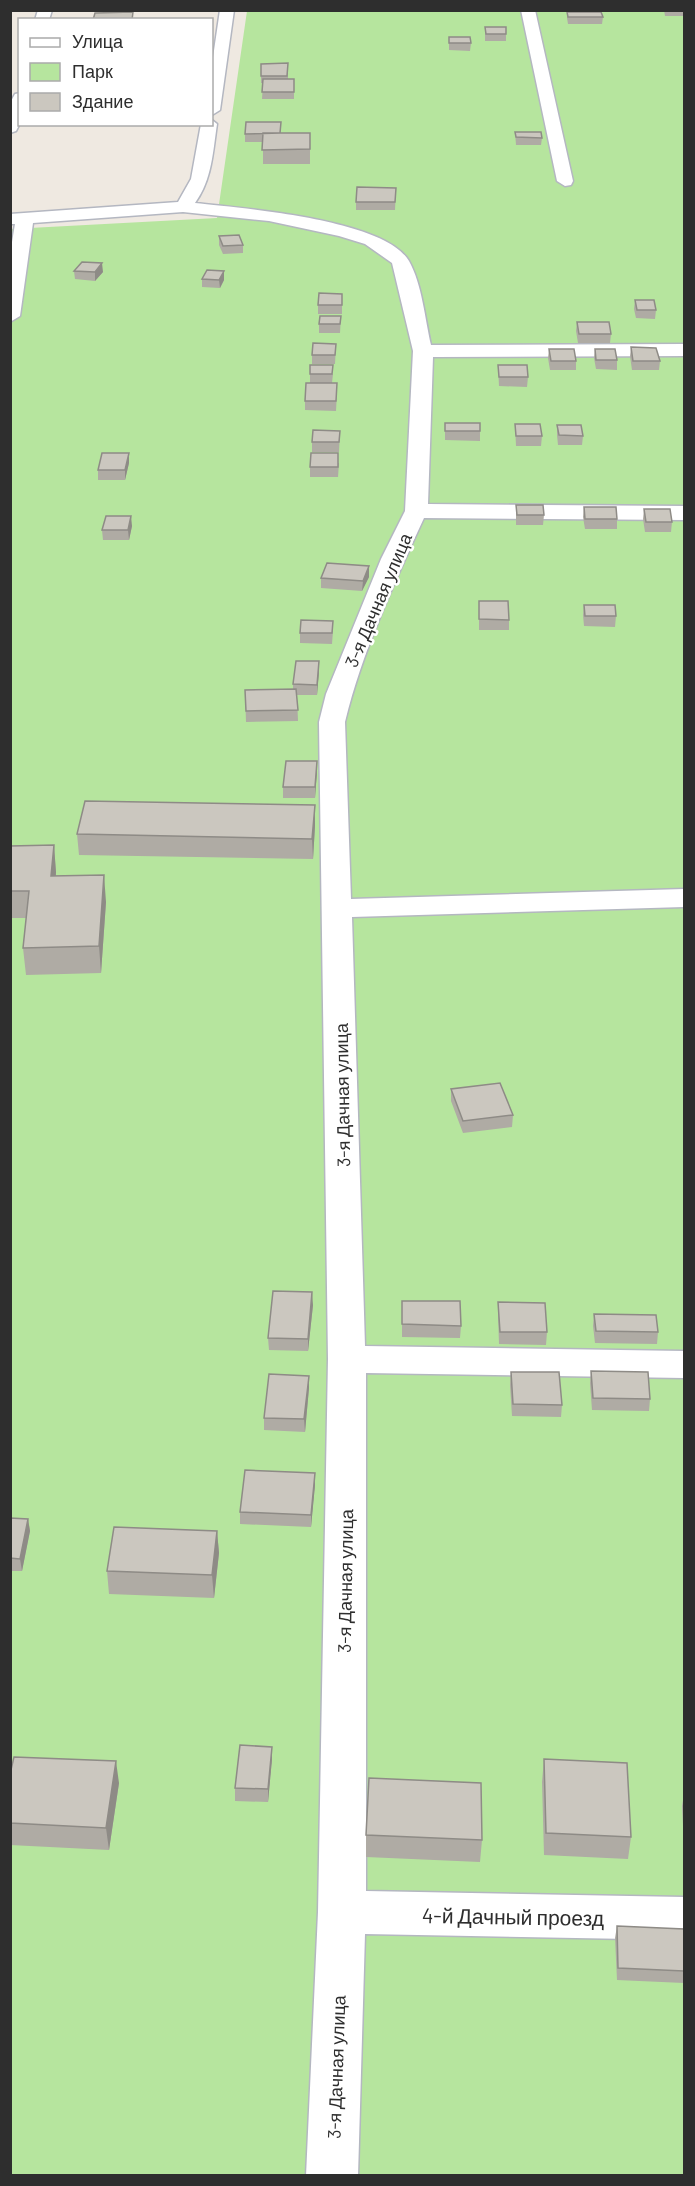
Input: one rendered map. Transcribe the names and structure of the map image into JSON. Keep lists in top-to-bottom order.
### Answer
{
  "streets": {
    "street": ["3-я Дачная улица", "4-й Дачный проезд"]
  },
  "crossings": [
    ["3-я Дачная улица", "4-й Дачный проезд"]
  ],
  "legend": ["Улица", "Парк", "Здание"]
}
